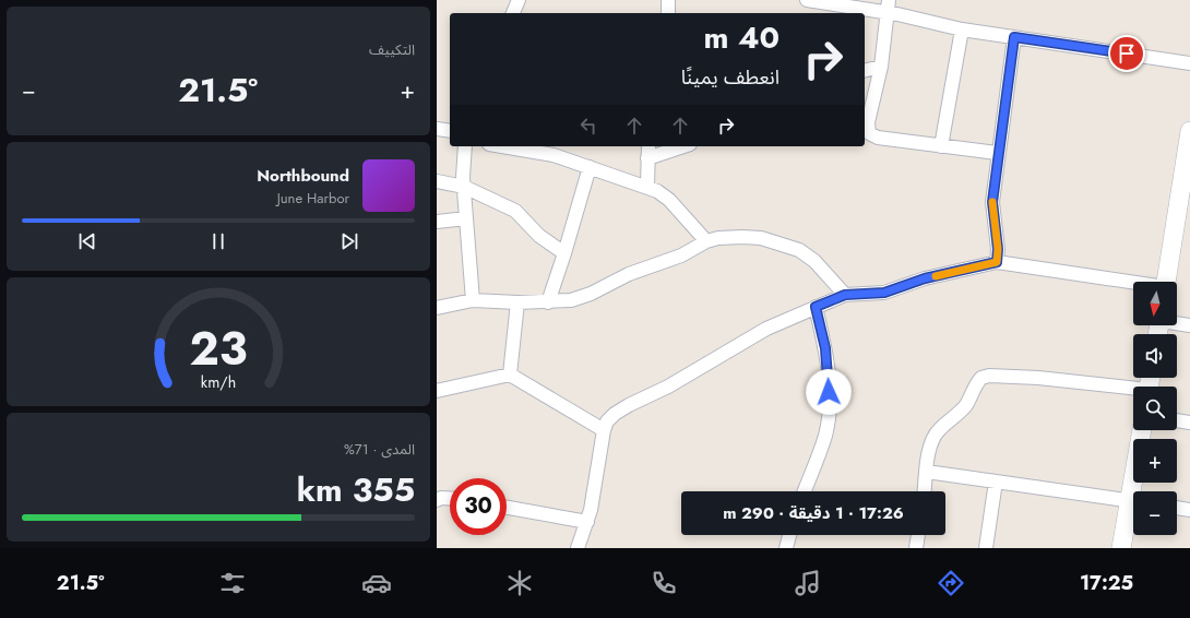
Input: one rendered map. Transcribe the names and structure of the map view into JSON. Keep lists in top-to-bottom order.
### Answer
{
  "north": "bottom",
  "page": {
    "tile": [
      "التكييف",
      ["المدى · 71%", "355 km"]
    ],
    "turn": ["40 m", "انعطف يمينًا"],
    "heat": ["−", "21.5°", "+"],
    "song": ["Northbound", "June Harbor"],
    "map_buttons": ["+", "−"],
    "limit": "30",
    "trip": "17:26 · 1 دقيقة · 290 m",
    "tabs": ["17:25", "21.5°"],
    "gauge": ["23", "km/h"]
  }
}
